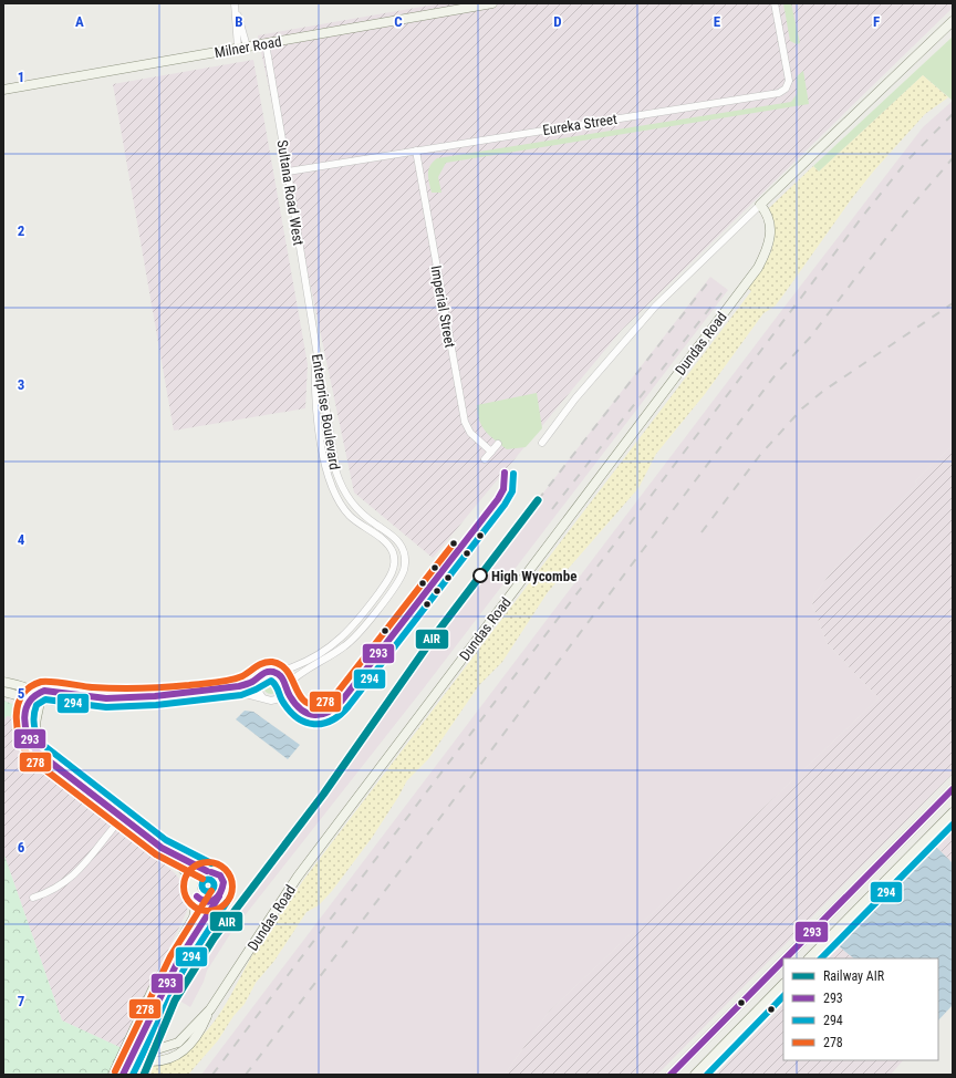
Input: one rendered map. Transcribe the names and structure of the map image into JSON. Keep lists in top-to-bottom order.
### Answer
{
  "streets": {
    "main road": ["Milner Road", "Dundas Road"],
    "street": [
      "Eureka Street",
      "Sultana Road West",
      "Imperial Street",
      "Enterprise Boulevard"
    ]
  },
  "crossings": [
    ["Milner Road", "Sultana Road West"],
    ["Eureka Street", "Sultana Road West"],
    ["Eureka Street", "Imperial Street"],
    ["Sultana Road West", "Enterprise Boulevard"]
  ],
  "places": ["High Wycombe"],
  "lines": [
    "transit line 293",
    "transit line 294",
    "rail line AIR",
    "transit line 278"
  ],
  "legend": [
    "Railway AIR",
    "293",
    "294",
    "278"
  ],
  "grid": {
    "columns": [
      "A",
      "B",
      "C",
      "D",
      "E",
      "F"
    ],
    "rows": [
      "1",
      "2",
      "3",
      "4",
      "5",
      "6",
      "7"
    ]
  }
}
